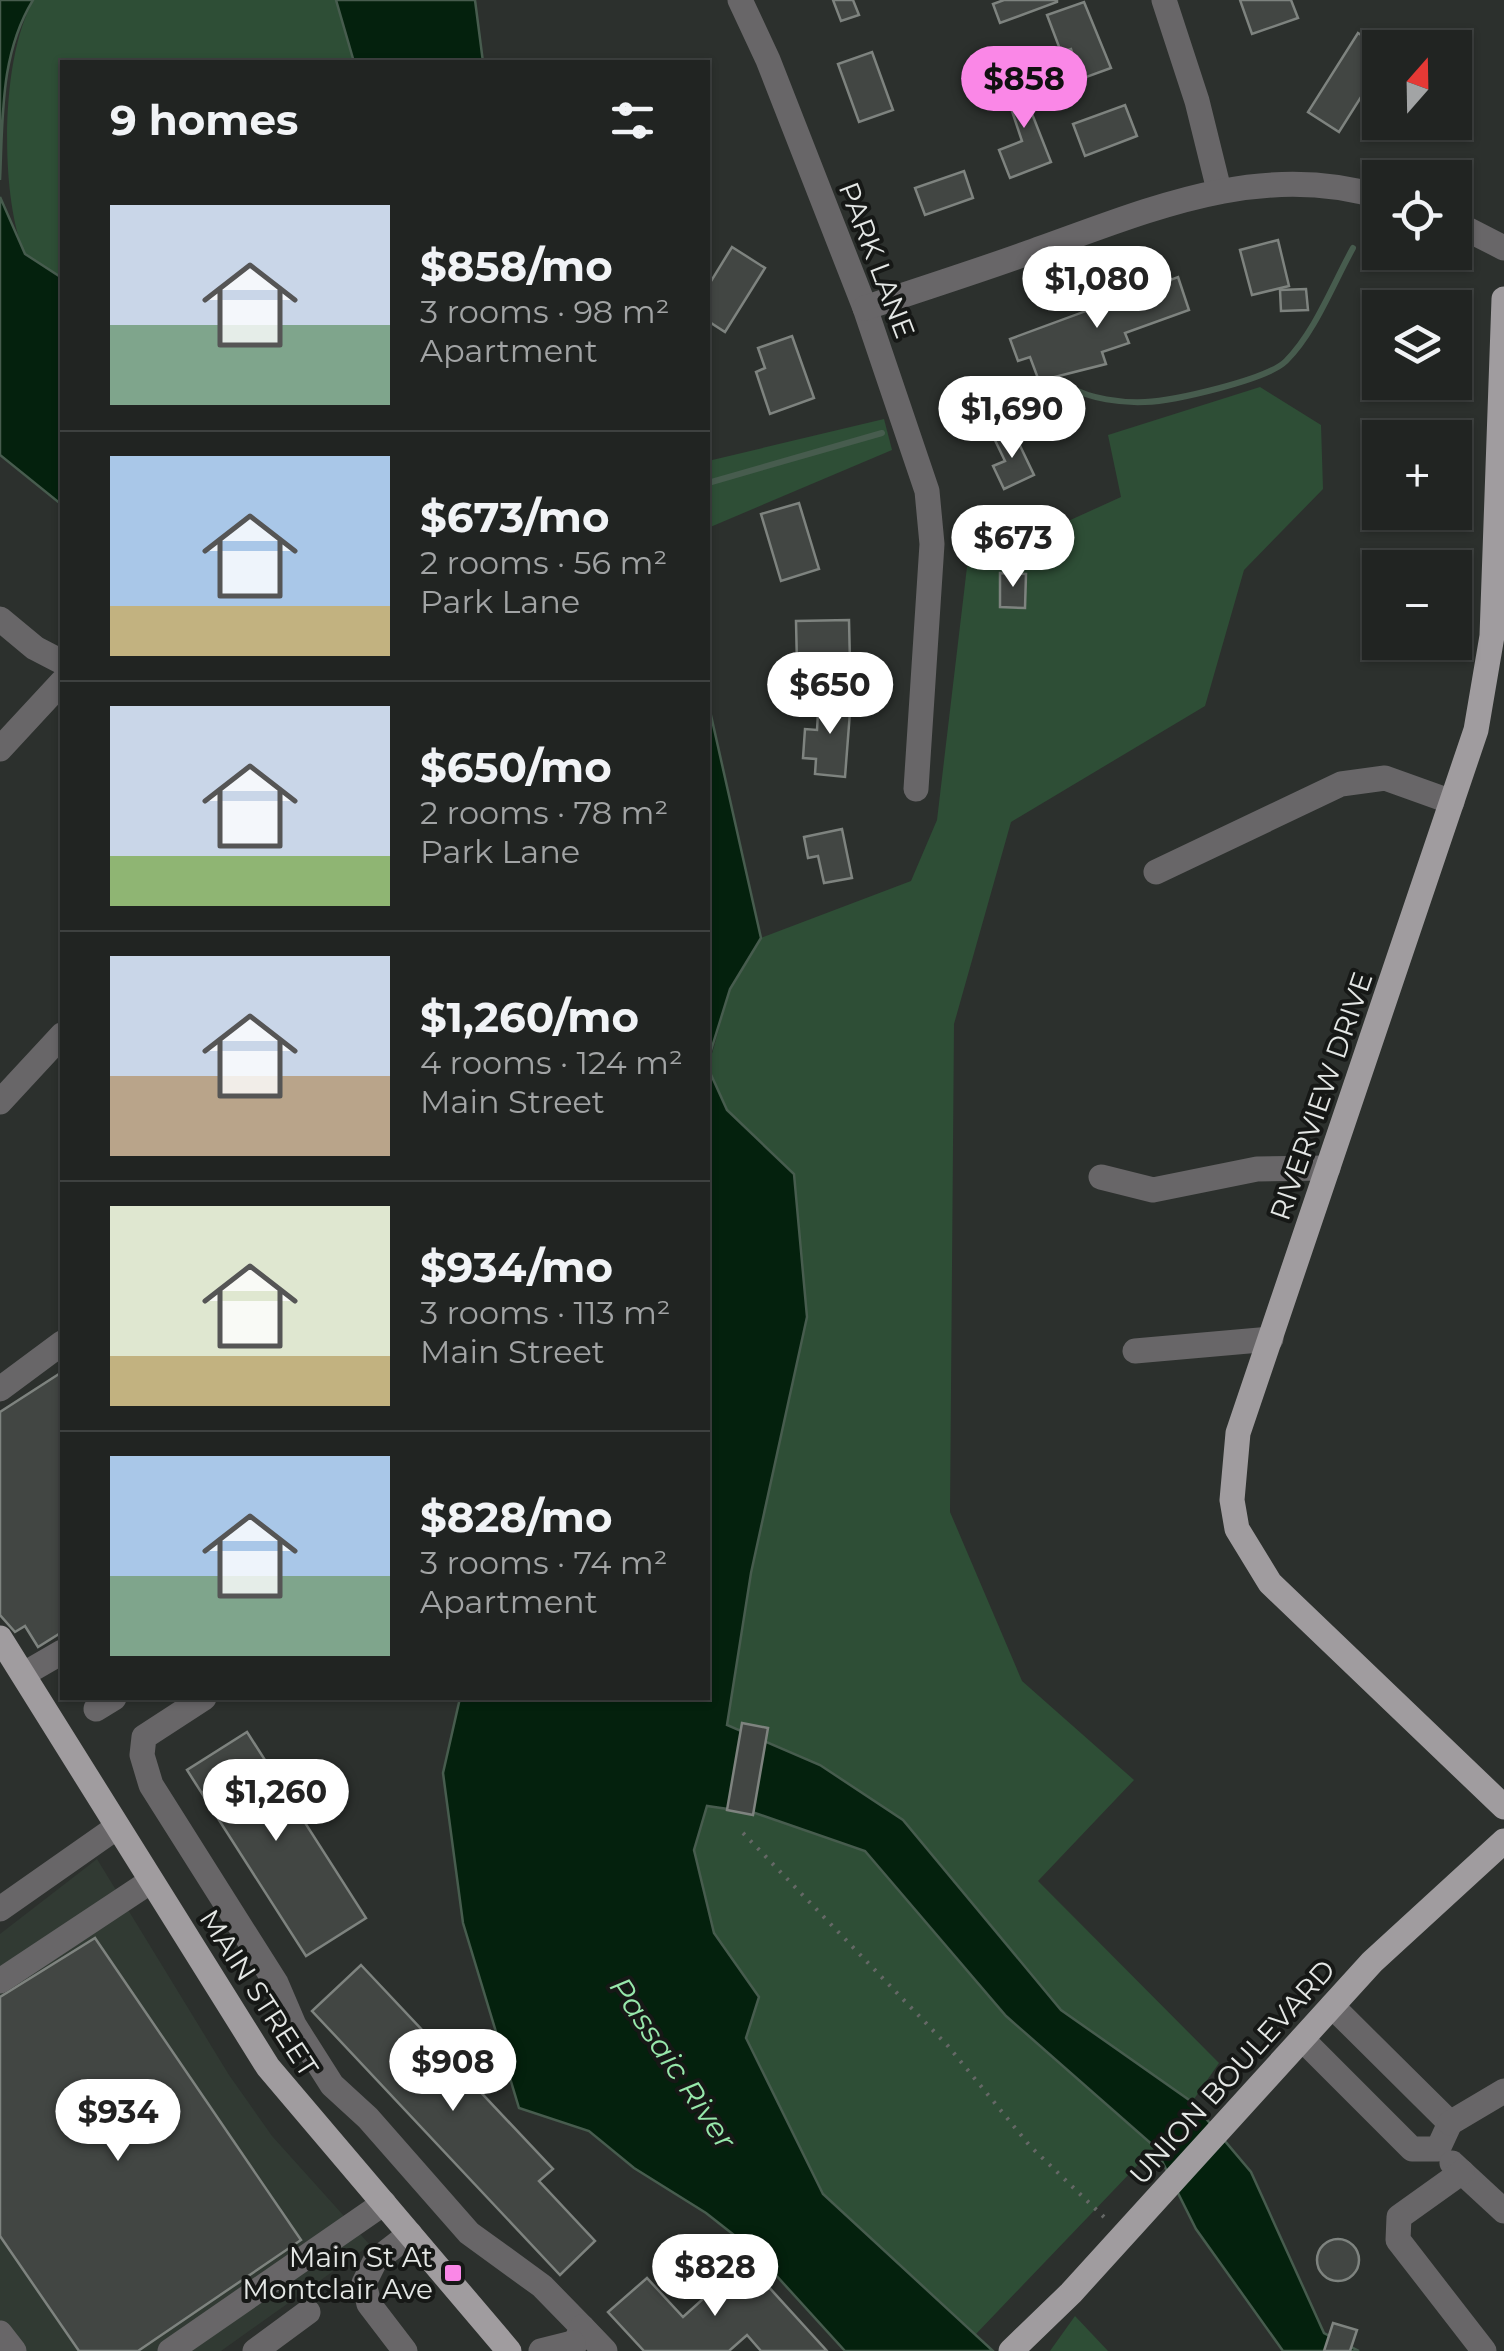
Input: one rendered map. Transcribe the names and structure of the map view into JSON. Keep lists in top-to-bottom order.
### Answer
{
  "streets": {
    "main road": ["RIVERVIEW DRIVE", "MAIN STREET", "UNION BOULEVARD"],
    "street": ["PARK LANE"]
  },
  "water": ["Passaic River"],
  "places": {
    "transit": ["Main St At Montclair Ave"]
  },
  "north": "top",
  "page": {
    "map_buttons": ["+", "−"],
    "price": [
      "$858",
      "$1,080",
      "$1,690",
      "$673",
      "$650",
      "$1,260",
      "$908",
      "$934",
      "$828"
    ],
    "heading": "9 homes",
    "list": [
      {
        "name": "$858/mo",
        "note": "3 rooms · 98 m² · Apartment"
      },
      {
        "name": "$673/mo",
        "note": "2 rooms · 56 m² · Park Lane"
      },
      {
        "name": "$650/mo",
        "note": "2 rooms · 78 m² · Park Lane"
      },
      {
        "name": "$1,260/mo",
        "note": "4 rooms · 124 m² · Main Street"
      },
      {
        "name": "$934/mo",
        "note": "3 rooms · 113 m² · Main Street"
      },
      {
        "name": "$828/mo",
        "note": "3 rooms · 74 m² · Apartment"
      }
    ]
  }
}
